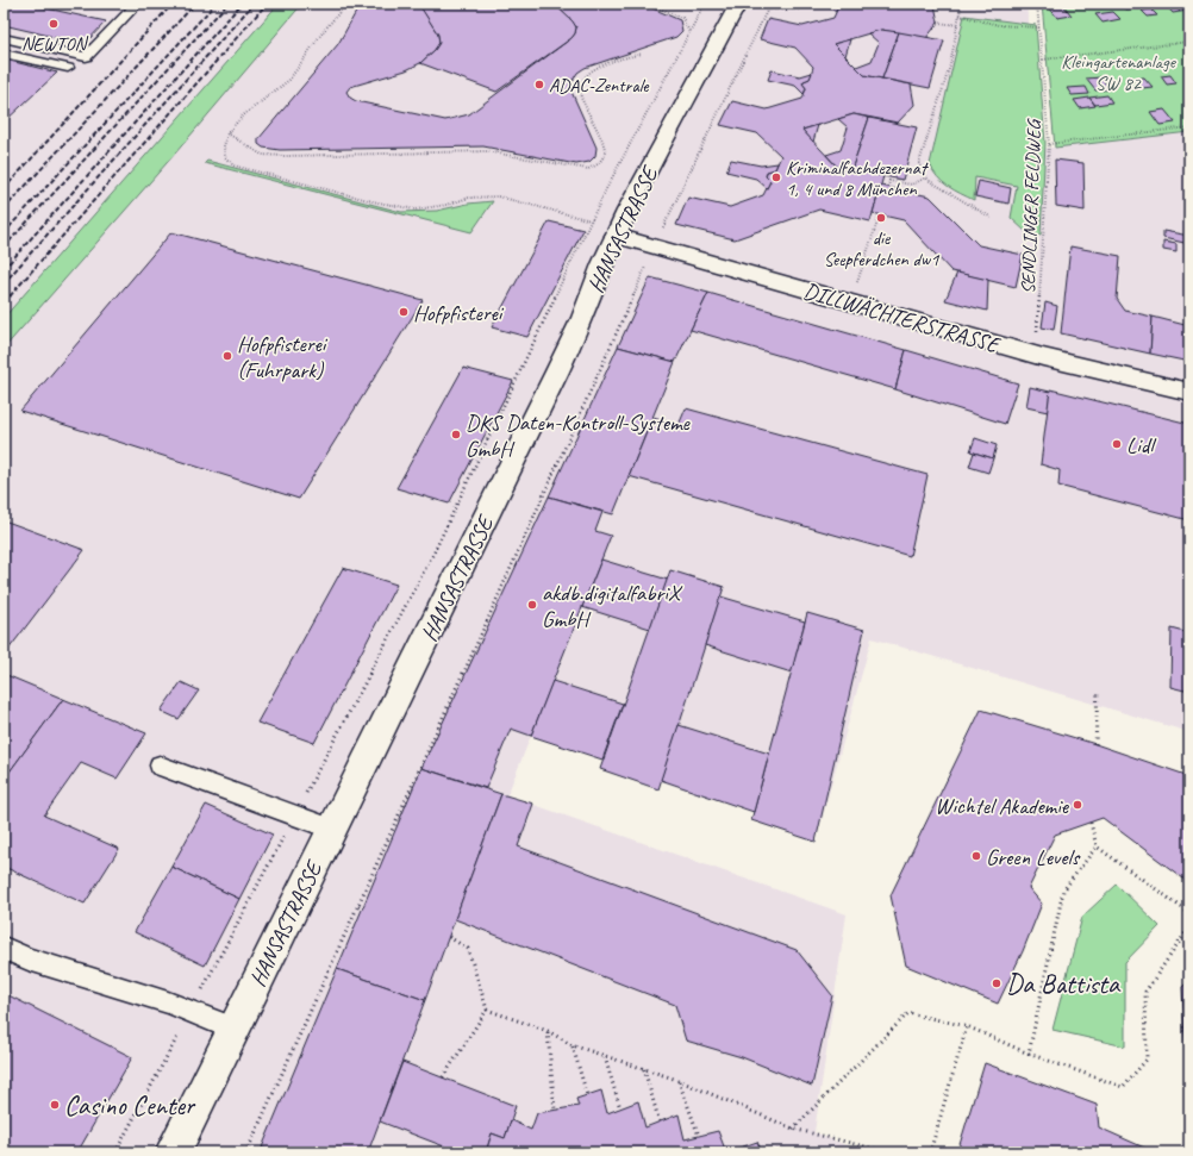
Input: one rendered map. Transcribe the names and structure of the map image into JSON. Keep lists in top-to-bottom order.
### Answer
{
  "streets": {
    "street": ["HANSASTRASSE", "DILLWÄCHTERSTRASSE"],
    "path": ["SENDLINGER FELDWEG"]
  },
  "crossings": [
    ["SENDLINGER FELDWEG", "DILLWÄCHTERSTRASSE"],
    ["HANSASTRASSE", "DILLWÄCHTERSTRASSE"]
  ],
  "parks": ["Kleingartenanlage SW 82"],
  "places": [
    "NEWTON",
    "ADAC-Zentrale",
    "Kriminalfachdezernat 1, 4 und 8 München",
    "die Seepferdchen dw1",
    "Hofpfisterei",
    "Hofpfisterei (Fuhrpark)",
    "DKS Daten-Kontroll-Systeme GmbH",
    "Lidl",
    "akdb.digitalfabriX GmbH",
    "Wichtel Akademie",
    "Green Levels",
    "Da Battista",
    "Casino Center"
  ]
}
